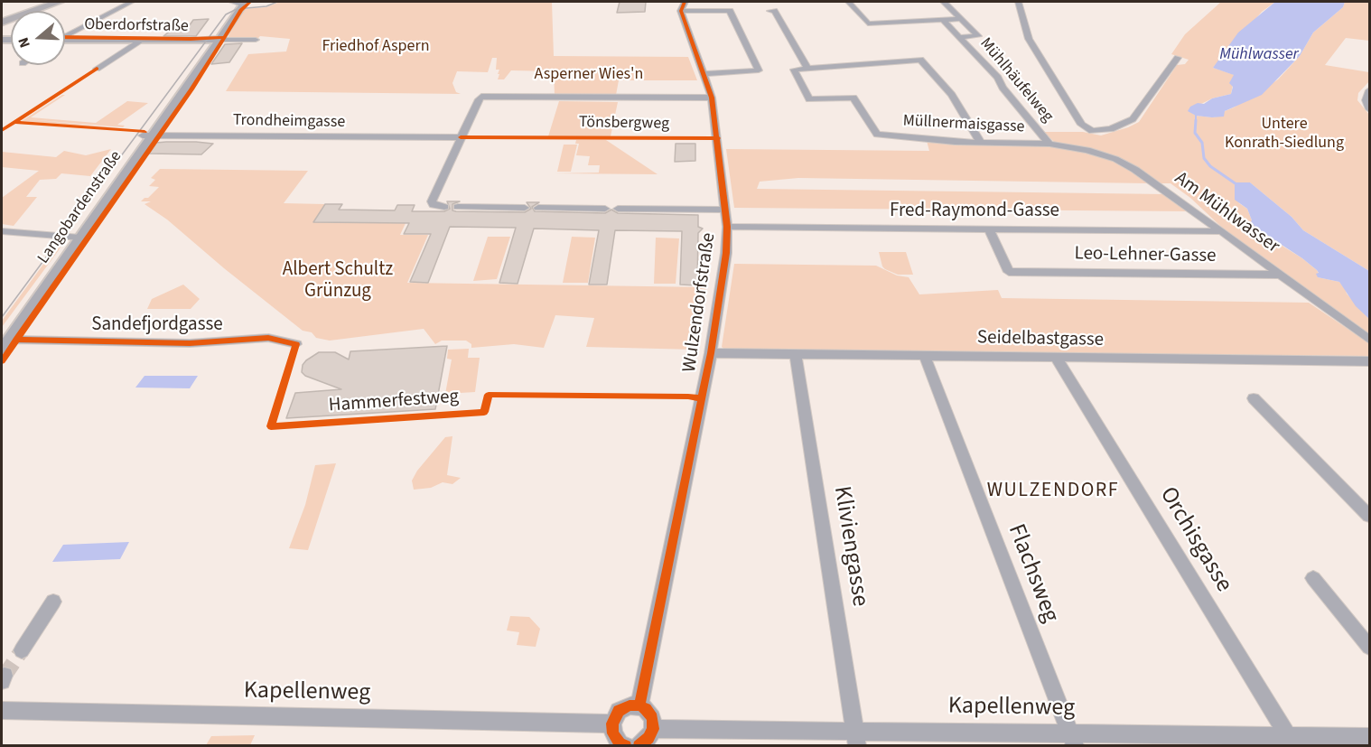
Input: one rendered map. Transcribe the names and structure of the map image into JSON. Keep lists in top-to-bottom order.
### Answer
{
  "streets": {
    "street": [
      "Oberdorfstraße",
      "Mühlhäufelweg",
      "Trondheimgasse",
      "Müllnermaisgasse",
      "Langobardenstraße",
      "Fred-Raymond-Gasse",
      "Am Mühlwasser",
      "Leo-Lehner-Gasse",
      "Wulzendorfstraße",
      "Sandefjordgasse",
      "Seidelbastgasse",
      "Orchisgasse",
      "Kliviengasse",
      "Flachsweg",
      "Kapellenweg"
    ],
    "cycle path": ["Tönsbergweg", "Hammerfestweg"]
  },
  "crossings": [
    ["Oberdorfstraße", "Langobardenstraße"],
    ["Mühlhäufelweg", "Müllnermaisgasse"],
    ["Mühlhäufelweg", "Am Mühlwasser"],
    ["Trondheimgasse", "Langobardenstraße"],
    ["Müllnermaisgasse", "Am Mühlwasser"],
    ["Langobardenstraße", "Sandefjordgasse"],
    ["Fred-Raymond-Gasse", "Am Mühlwasser"],
    ["Fred-Raymond-Gasse", "Leo-Lehner-Gasse"],
    ["Fred-Raymond-Gasse", "Wulzendorfstraße"],
    ["Am Mühlwasser", "Leo-Lehner-Gasse"],
    ["Wulzendorfstraße", "Seidelbastgasse"],
    ["Seidelbastgasse", "Orchisgasse"],
    ["Seidelbastgasse", "Kliviengasse"],
    ["Seidelbastgasse", "Flachsweg"],
    ["Orchisgasse", "Kapellenweg"],
    ["Kliviengasse", "Kapellenweg"],
    ["Flachsweg", "Kapellenweg"]
  ],
  "districts": ["WULZENDORF"],
  "water": ["Mühlwasser"],
  "parks": [
    "Friedhof Aspern",
    "Asperner Wies'n",
    "Untere Konrath-Siedlung",
    "Albert Schultz Grünzug"
  ],
  "north": "left"
}
